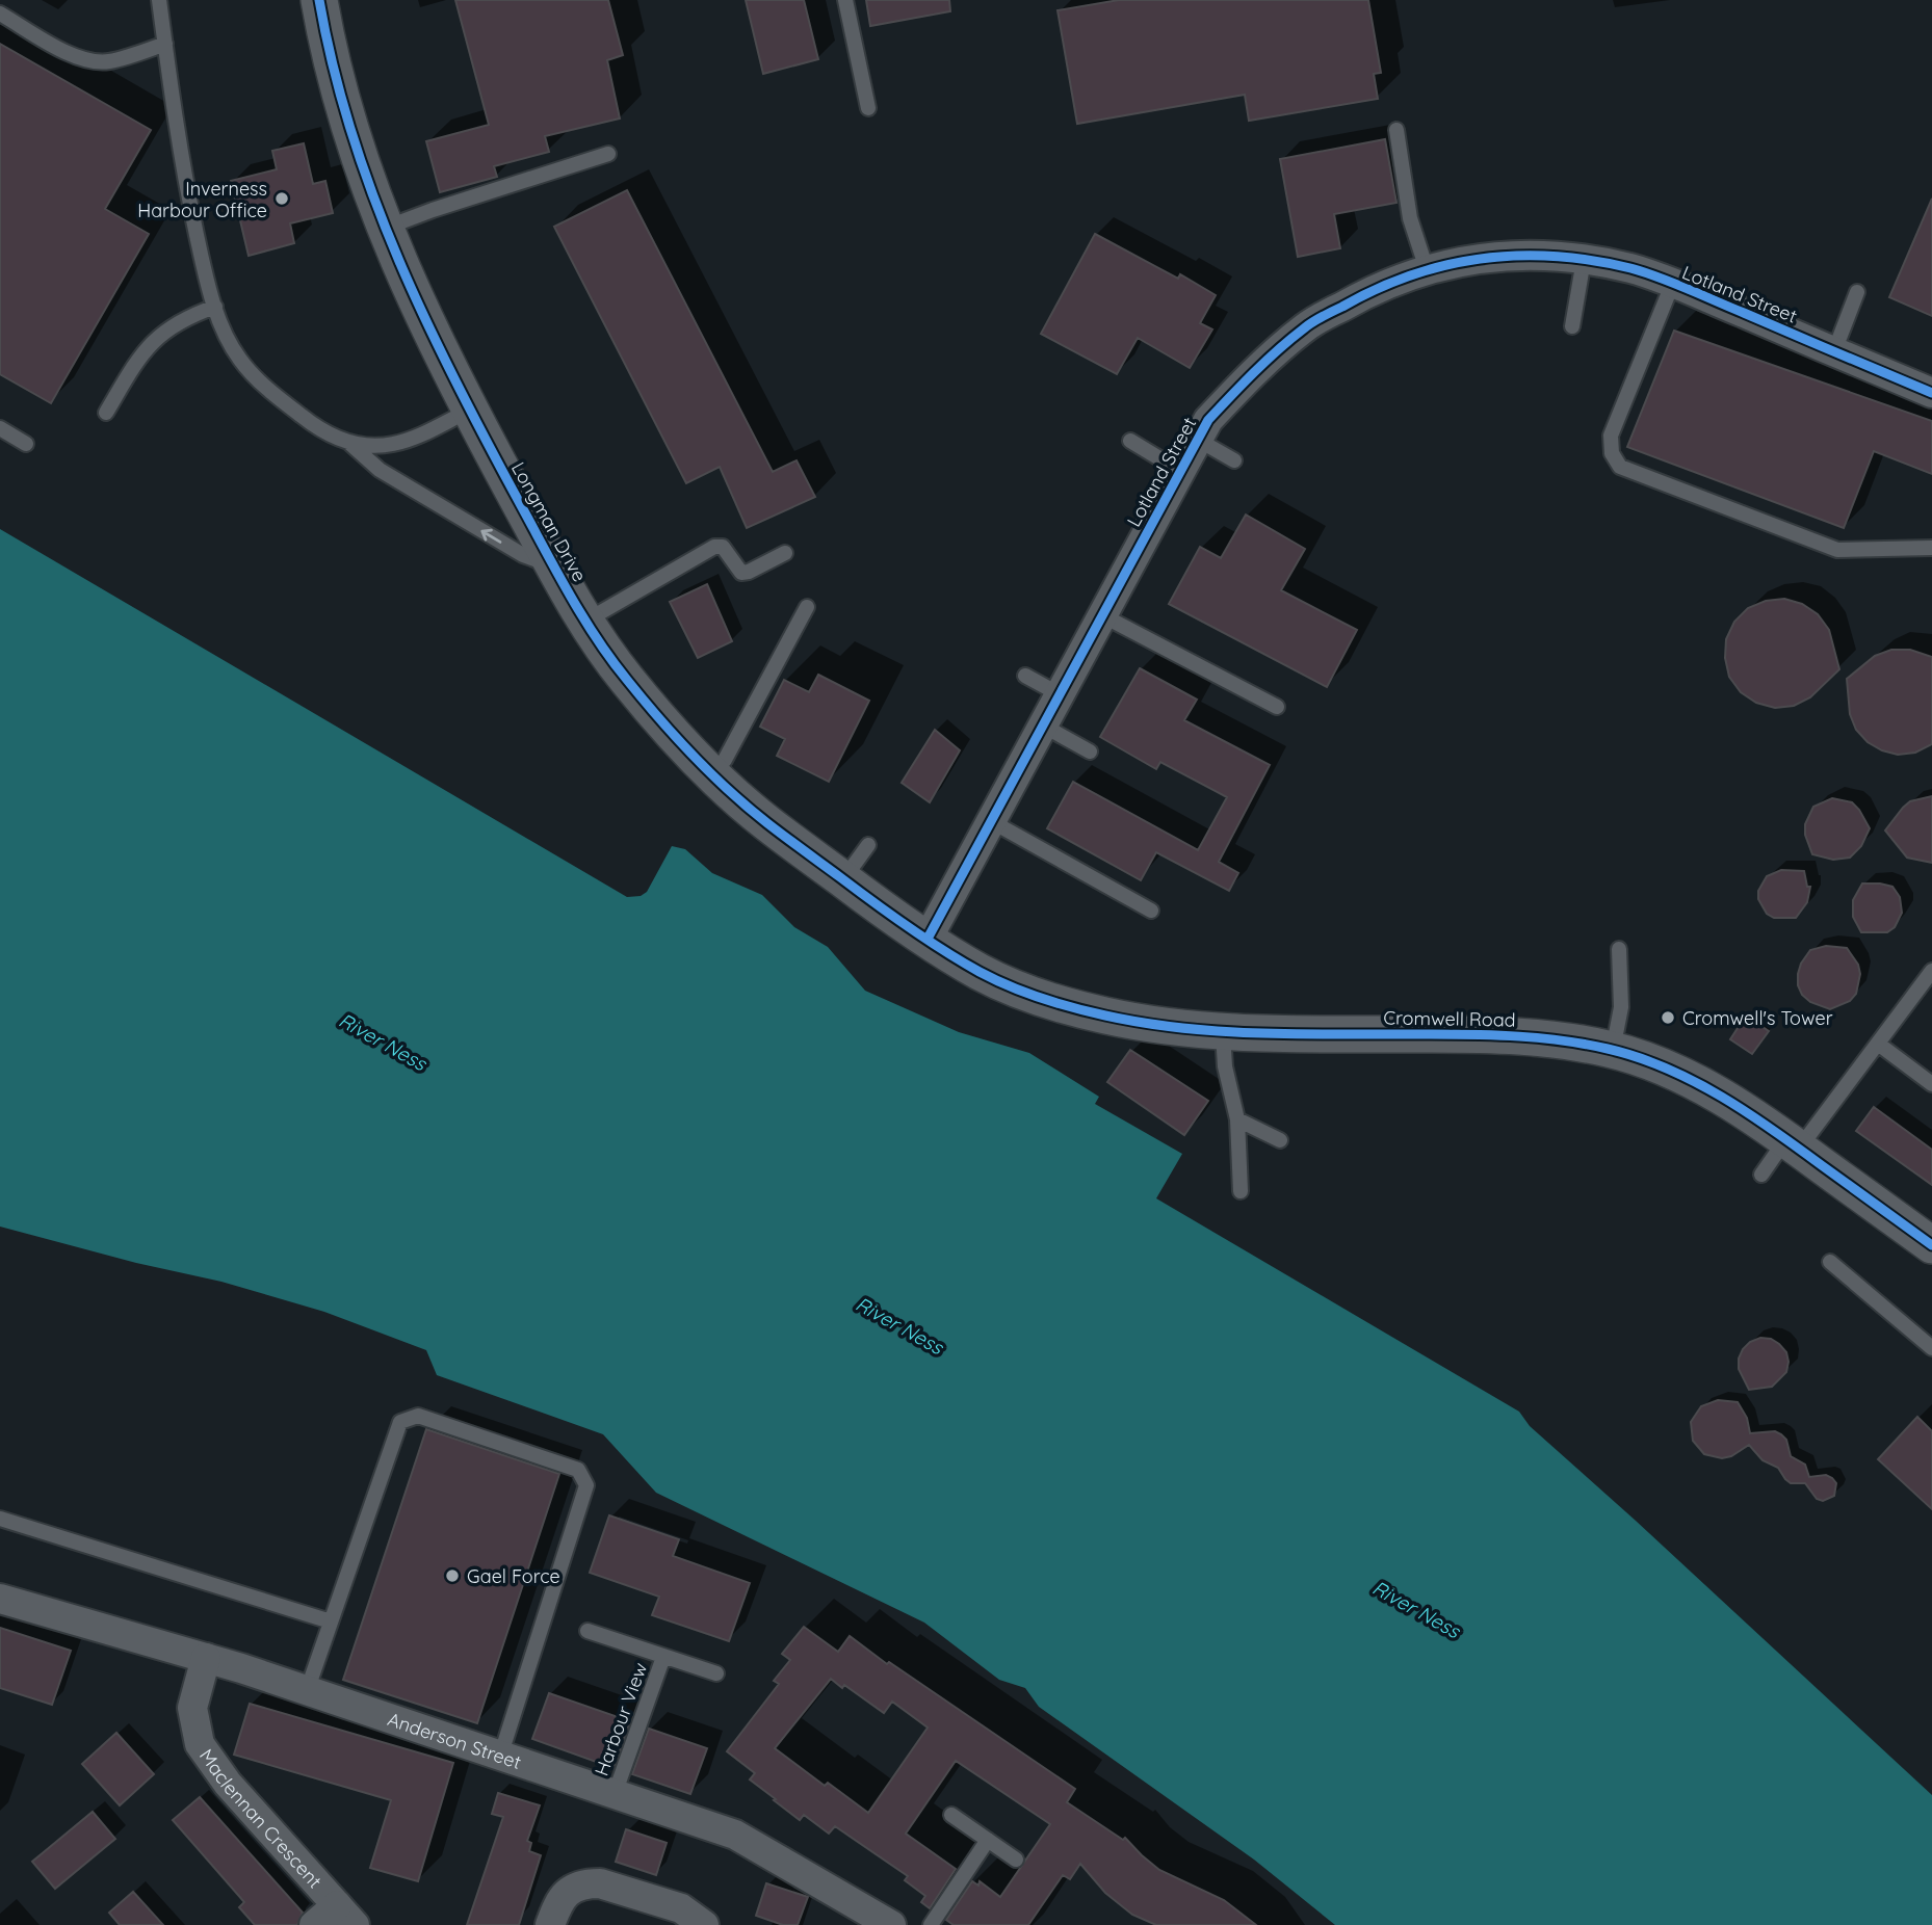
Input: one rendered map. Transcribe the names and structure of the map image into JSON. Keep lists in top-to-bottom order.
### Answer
{
  "streets": {
    "street": [
      "Lotland Street",
      "Longman Drive",
      "Cromwell Road",
      "Anderson Street",
      "Maclennan Crescent"
    ],
    "lane": ["Harbour View"]
  },
  "crossings": [
    ["Lotland Street", "Longman Drive"],
    ["Lotland Street", "Cromwell Road"],
    ["Longman Drive", "Cromwell Road"],
    ["Harbour View", "Anderson Street"],
    ["Anderson Street", "Maclennan Crescent"]
  ],
  "water": ["River Ness"],
  "places": ["Inverness Harbour Office", "Cromwell's Tower", "Gael Force"]
}
